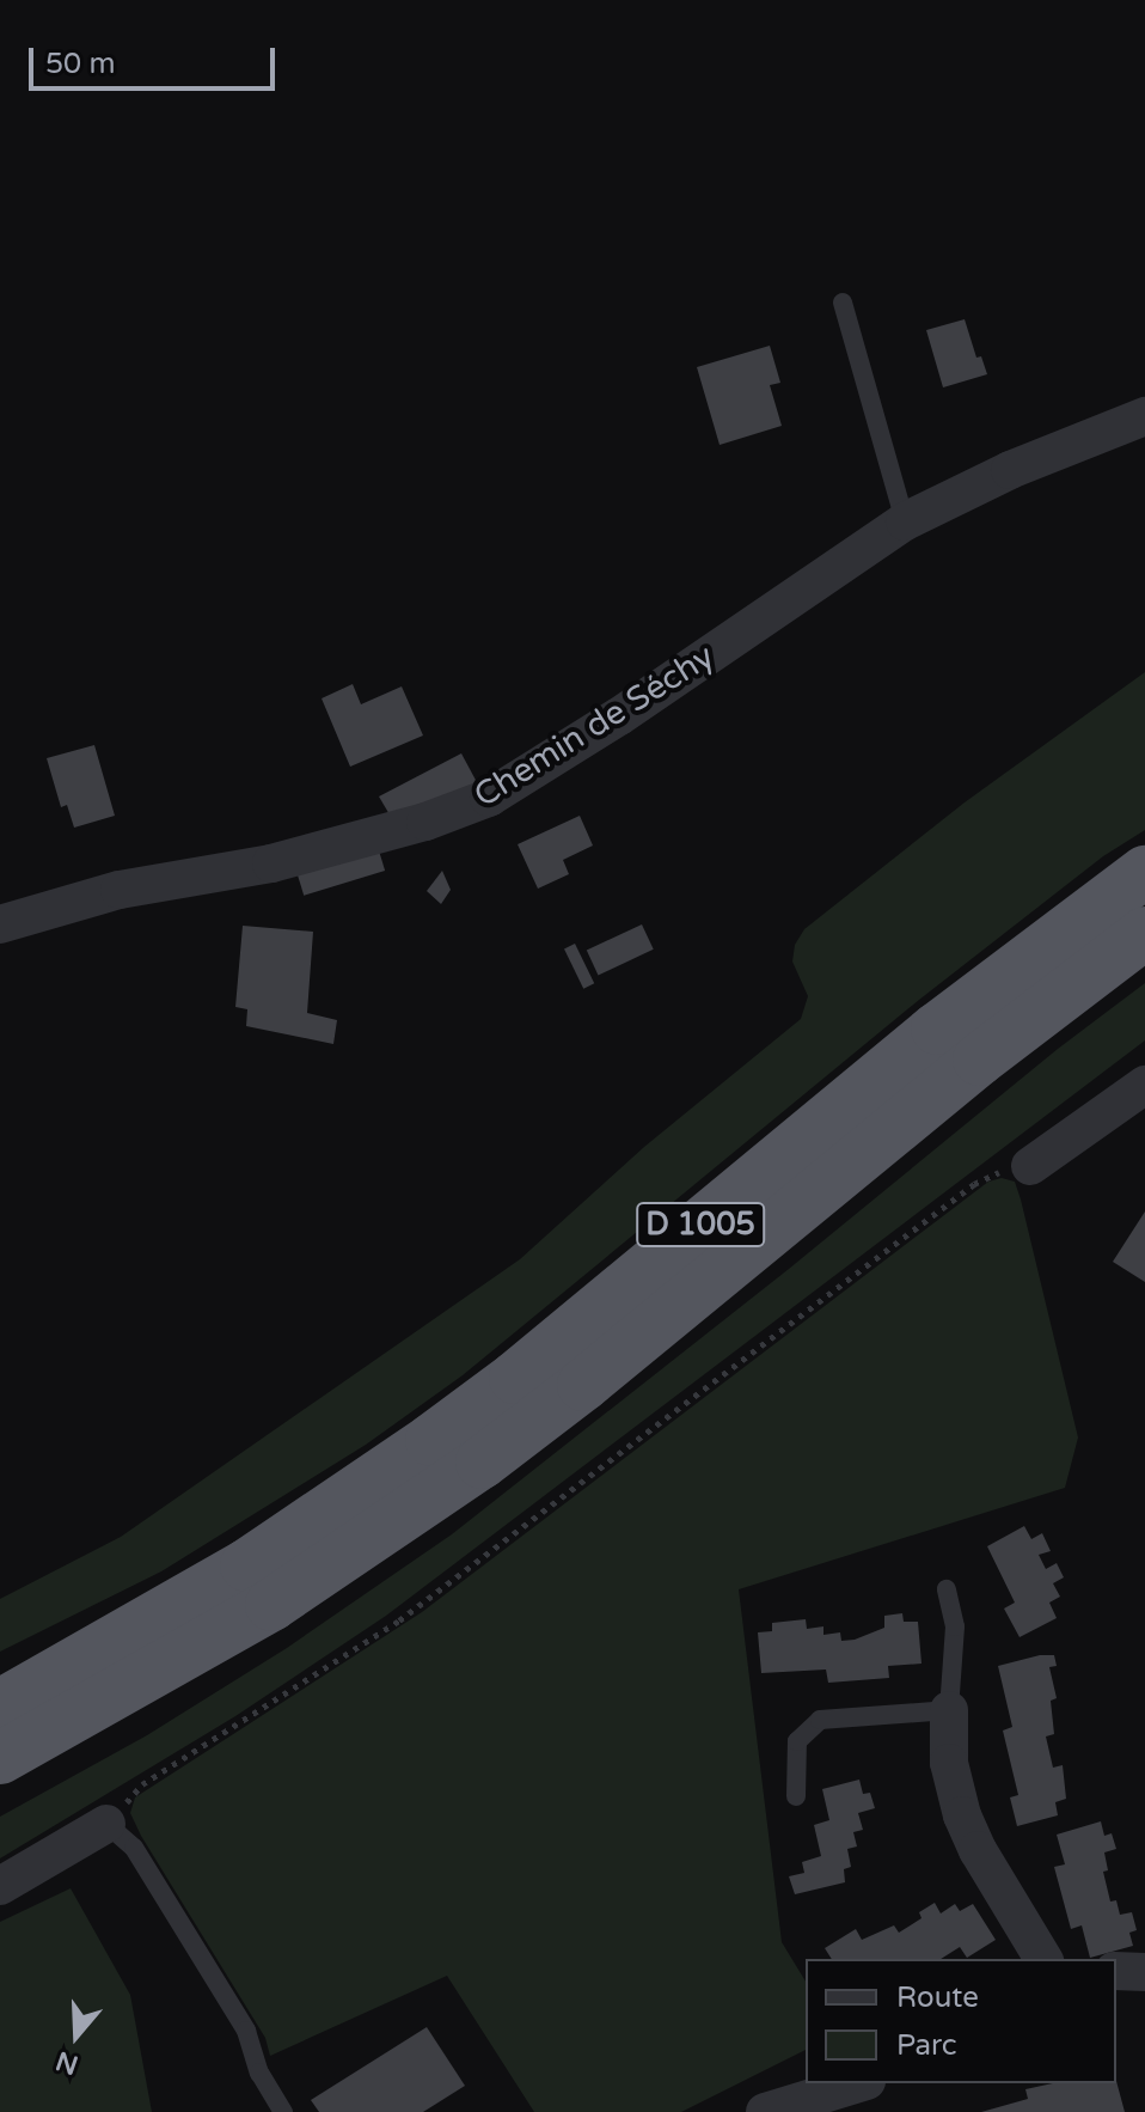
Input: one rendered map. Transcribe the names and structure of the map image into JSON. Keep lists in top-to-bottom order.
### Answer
{
  "streets": {
    "highway": ["D 1005"],
    "street": ["Chemin de Séchy"]
  },
  "legend": ["Route", "Parc"],
  "scale_bar": "50 m",
  "north": "bottom"
}
